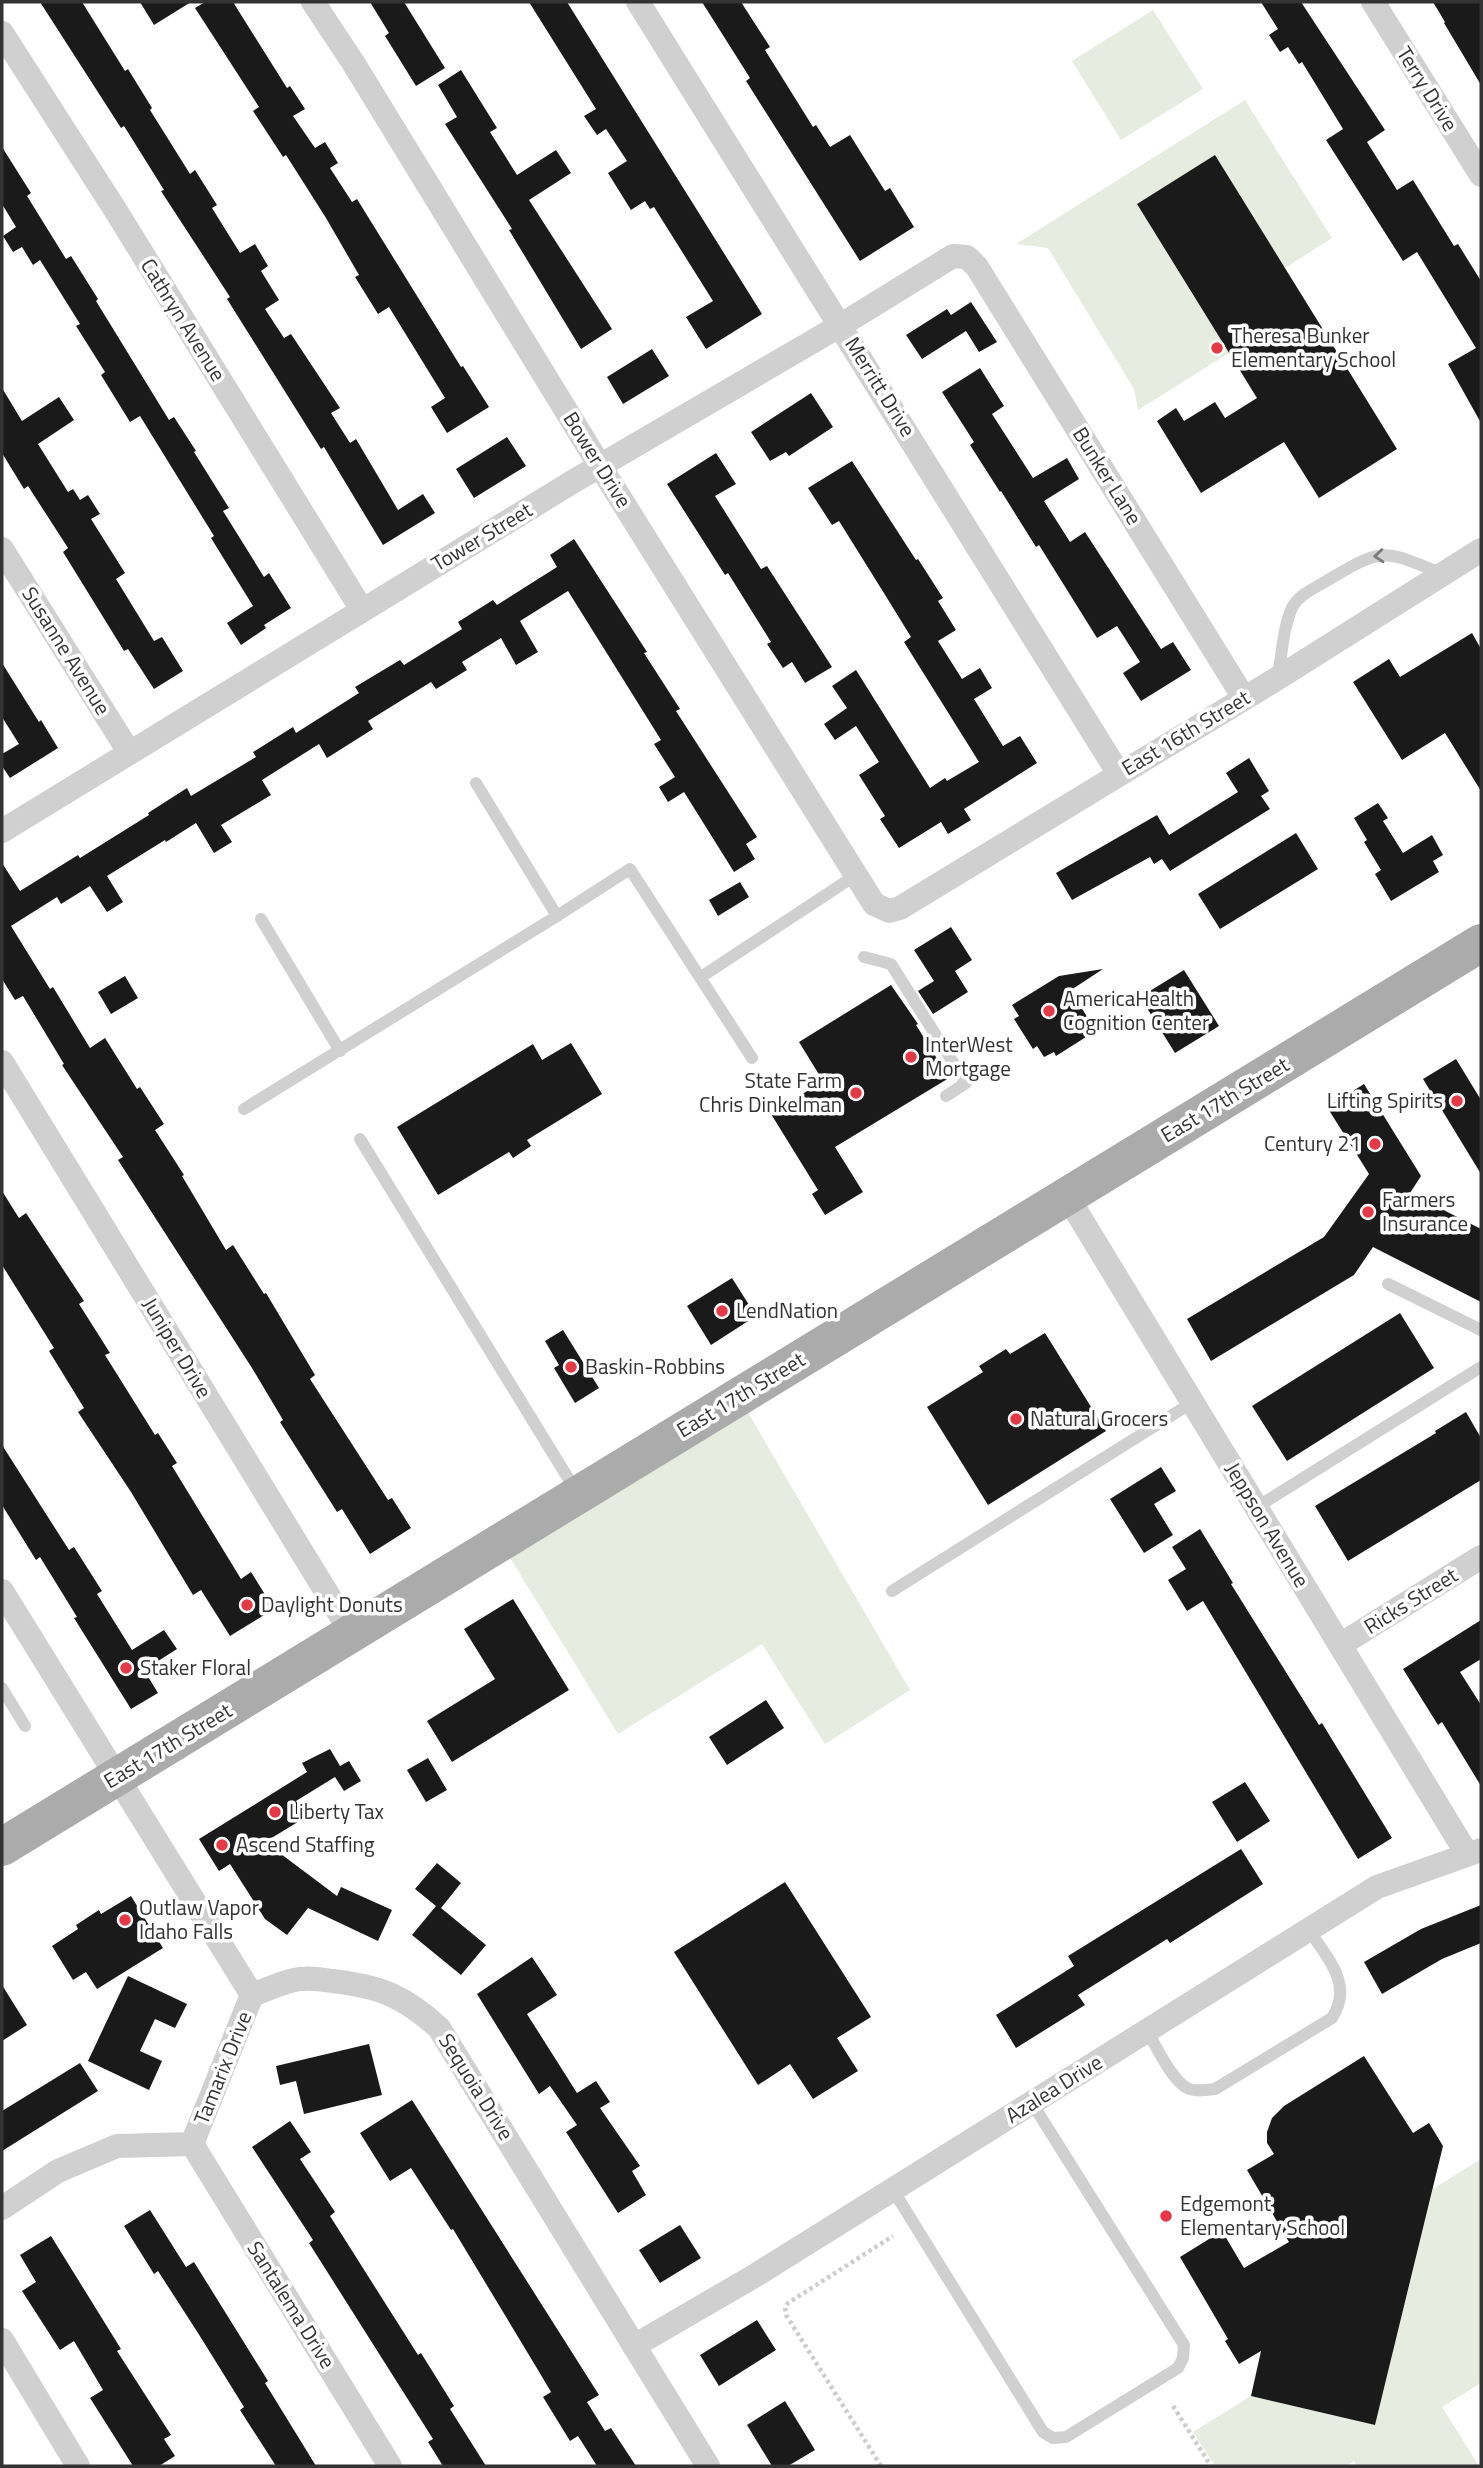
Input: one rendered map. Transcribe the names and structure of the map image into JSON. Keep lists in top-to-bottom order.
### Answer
{
  "streets": {
    "main road": ["East 17th Street"],
    "street": [
      "Terry Drive",
      "Cathryn Avenue",
      "Merritt Drive",
      "Bower Drive",
      "Bunker Lane",
      "Tower Street",
      "Susanne Avenue",
      "East 16th Street",
      "Juniper Drive",
      "Jeppson Avenue",
      "Ricks Street",
      "Tamarix Drive",
      "Sequoia Drive",
      "Azalea Drive",
      "Santalema Drive"
    ]
  },
  "crossings": [
    ["Cathryn Avenue", "Tower Street"],
    ["Merritt Drive", "Tower Street"],
    ["Merritt Drive", "East 16th Street"],
    ["Bower Drive", "Tower Street"],
    ["Bower Drive", "East 16th Street"],
    ["Bunker Lane", "Tower Street"],
    ["Bunker Lane", "East 16th Street"],
    ["Tower Street", "Susanne Avenue"],
    ["East 17th Street", "Juniper Drive"],
    ["East 17th Street", "Jeppson Avenue"],
    ["Jeppson Avenue", "Ricks Street"],
    ["Jeppson Avenue", "Azalea Drive"],
    ["Tamarix Drive", "Sequoia Drive"],
    ["Tamarix Drive", "Santalema Drive"],
    ["Sequoia Drive", "Azalea Drive"]
  ],
  "places": [
    "Theresa Bunker Elementary School",
    "AmericaHealth Cognition Center",
    "InterWest Mortgage",
    "State Farm Chris Dinkelman",
    "Lifting Spirits",
    "Century 21",
    "Farmers Insurance",
    "LendNation",
    "Baskin-Robbins",
    "Natural Grocers",
    "Daylight Donuts",
    "Staker Floral",
    "Liberty Tax",
    "Ascend Staffing",
    "Outlaw Vapor Idaho Falls",
    "Edgemont Elementary School"
  ]
}
